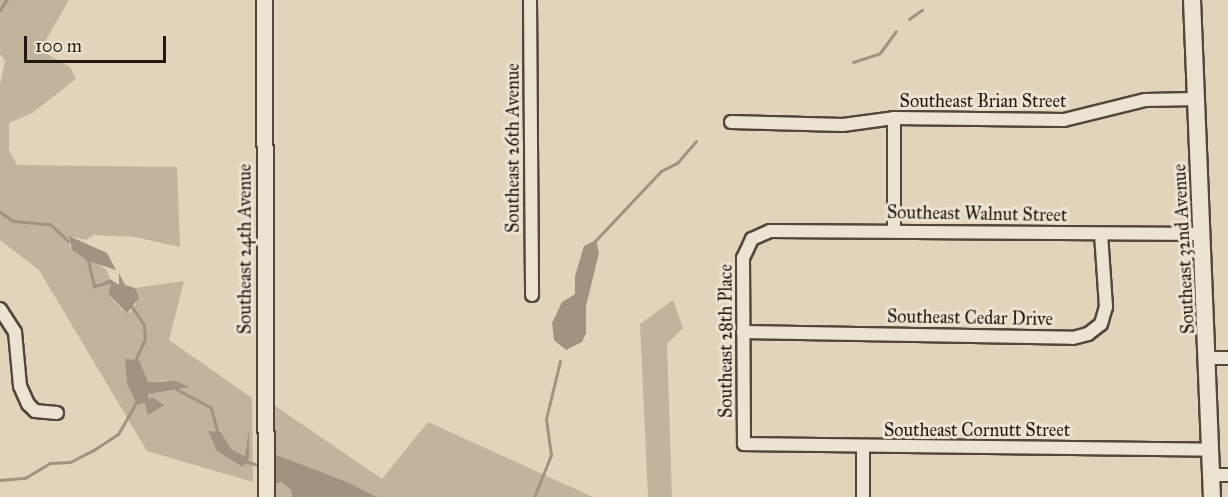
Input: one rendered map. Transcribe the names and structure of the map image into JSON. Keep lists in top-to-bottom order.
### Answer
{
  "streets": {
    "main road": ["Southeast 32nd Avenue"],
    "street": [
      "Southeast Brian Street",
      "Southeast 26th Avenue",
      "Southeast Walnut Street",
      "Southeast 24th Avenue",
      "Southeast Cedar Drive",
      "Southeast 28th Place",
      "Southeast Cornutt Street"
    ]
  },
  "crossings": [
    ["Southeast Brian Street", "Southeast 32nd Avenue"],
    ["Southeast Walnut Street", "Southeast 32nd Avenue"],
    ["Southeast Walnut Street", "Southeast Cedar Drive"],
    ["Southeast Walnut Street", "Southeast 28th Place"],
    ["Southeast 32nd Avenue", "Southeast Cornutt Street"],
    ["Southeast Cedar Drive", "Southeast 28th Place"],
    ["Southeast 28th Place", "Southeast Cornutt Street"]
  ],
  "scale_bar": "100 m"
}
